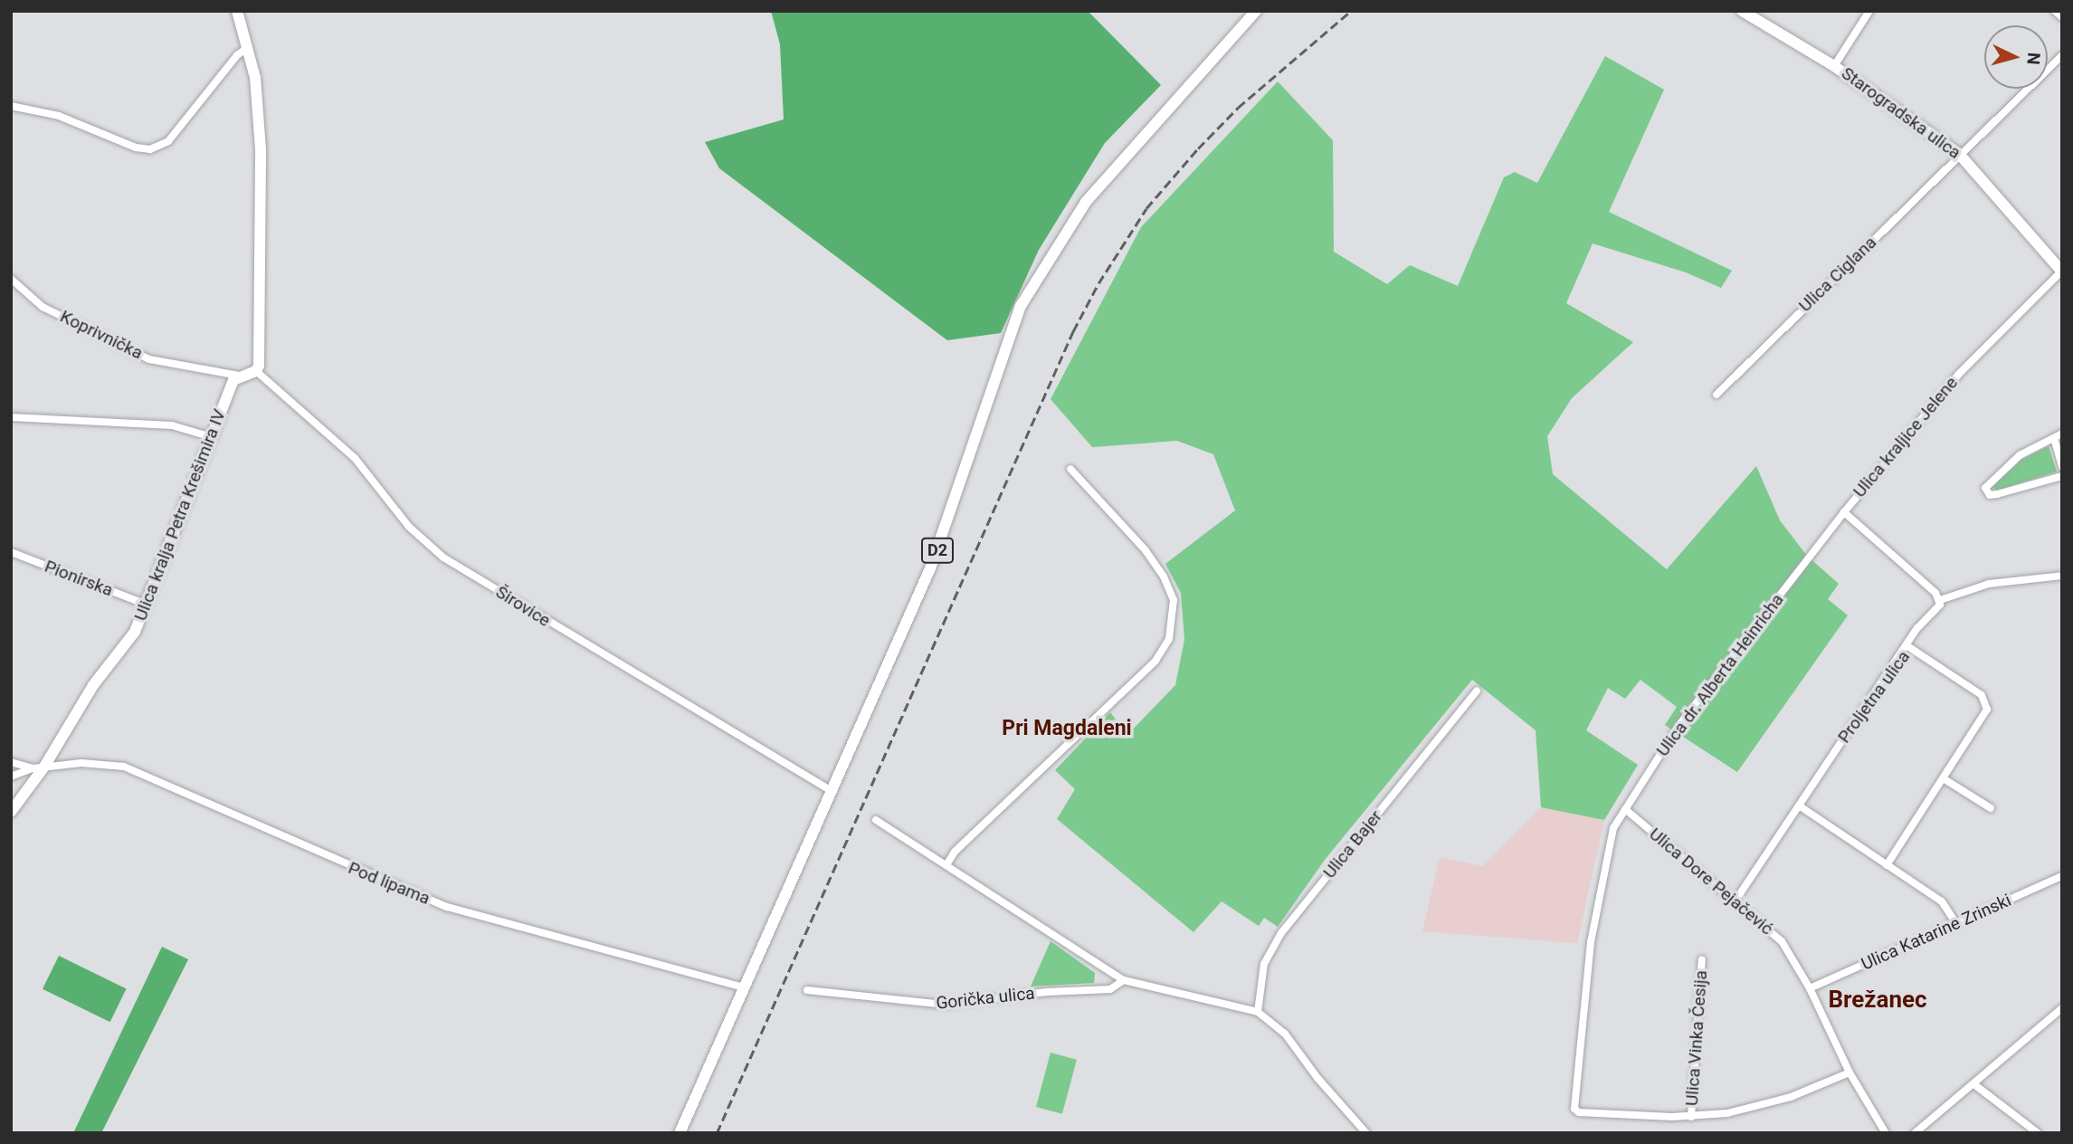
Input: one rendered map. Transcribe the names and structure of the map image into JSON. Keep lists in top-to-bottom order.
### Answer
{
  "streets": {
    "main road": ["Starogradska ulica", "Ulica kralja Petra Krešimira IV", "D2"],
    "street": [
      "Ulica Ciglana",
      "Koprivnička",
      "Ulica kraljice Jelene",
      "Pionirska",
      "Širovice",
      "Ulica dr. Alberta Heinricha",
      "Proljetna ulica",
      "Ulica Bajer",
      "Ulica Dore Pejačević",
      "Pod lipama",
      "Ulica Katarine Zrinski",
      "Gorička ulica",
      "Ulica Vinka Česija"
    ]
  },
  "crossings": [
    ["Starogradska ulica", "Ulica Ciglana"],
    ["Starogradska ulica", "Ulica kraljice Jelene"],
    ["Koprivnička", "Ulica kralja Petra Krešimira IV"],
    ["Ulica kraljice Jelene", "Ulica dr. Alberta Heinricha"],
    ["Ulica kralja Petra Krešimira IV", "Pionirska"],
    ["Ulica kralja Petra Krešimira IV", "Pod lipama"],
    ["D2", "Širovice"],
    ["D2", "Pod lipama"],
    ["Ulica dr. Alberta Heinricha", "Ulica Dore Pejačević"],
    ["Ulica dr. Alberta Heinricha", "Ulica Vinka Česija"],
    ["Proljetna ulica", "Ulica Dore Pejačević"],
    ["Ulica Dore Pejačević", "Ulica Katarine Zrinski"],
    ["Ulica Dore Pejačević", "Ulica Vinka Česija"]
  ],
  "districts": ["Pri Magdaleni", "Brežanec"],
  "north": "right"
}
